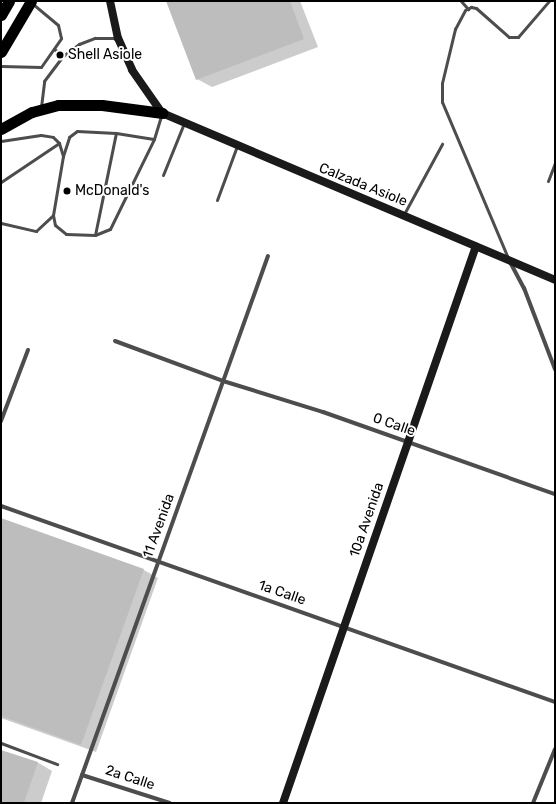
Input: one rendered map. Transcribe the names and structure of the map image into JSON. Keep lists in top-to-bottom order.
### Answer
{
  "streets": {
    "main road": ["Calzada Asiole", "10a Avenida"],
    "street": [
      "0 Calle",
      "11 Avenida",
      "1a Calle",
      "2a Calle"
    ]
  },
  "crossings": [
    ["Calzada Asiole", "10a Avenida"],
    ["0 Calle", "10a Avenida"],
    ["0 Calle", "11 Avenida"],
    ["10a Avenida", "1a Calle"],
    ["11 Avenida", "1a Calle"],
    ["11 Avenida", "2a Calle"]
  ],
  "places": ["Shell Asiole", "McDonald's"]
}
